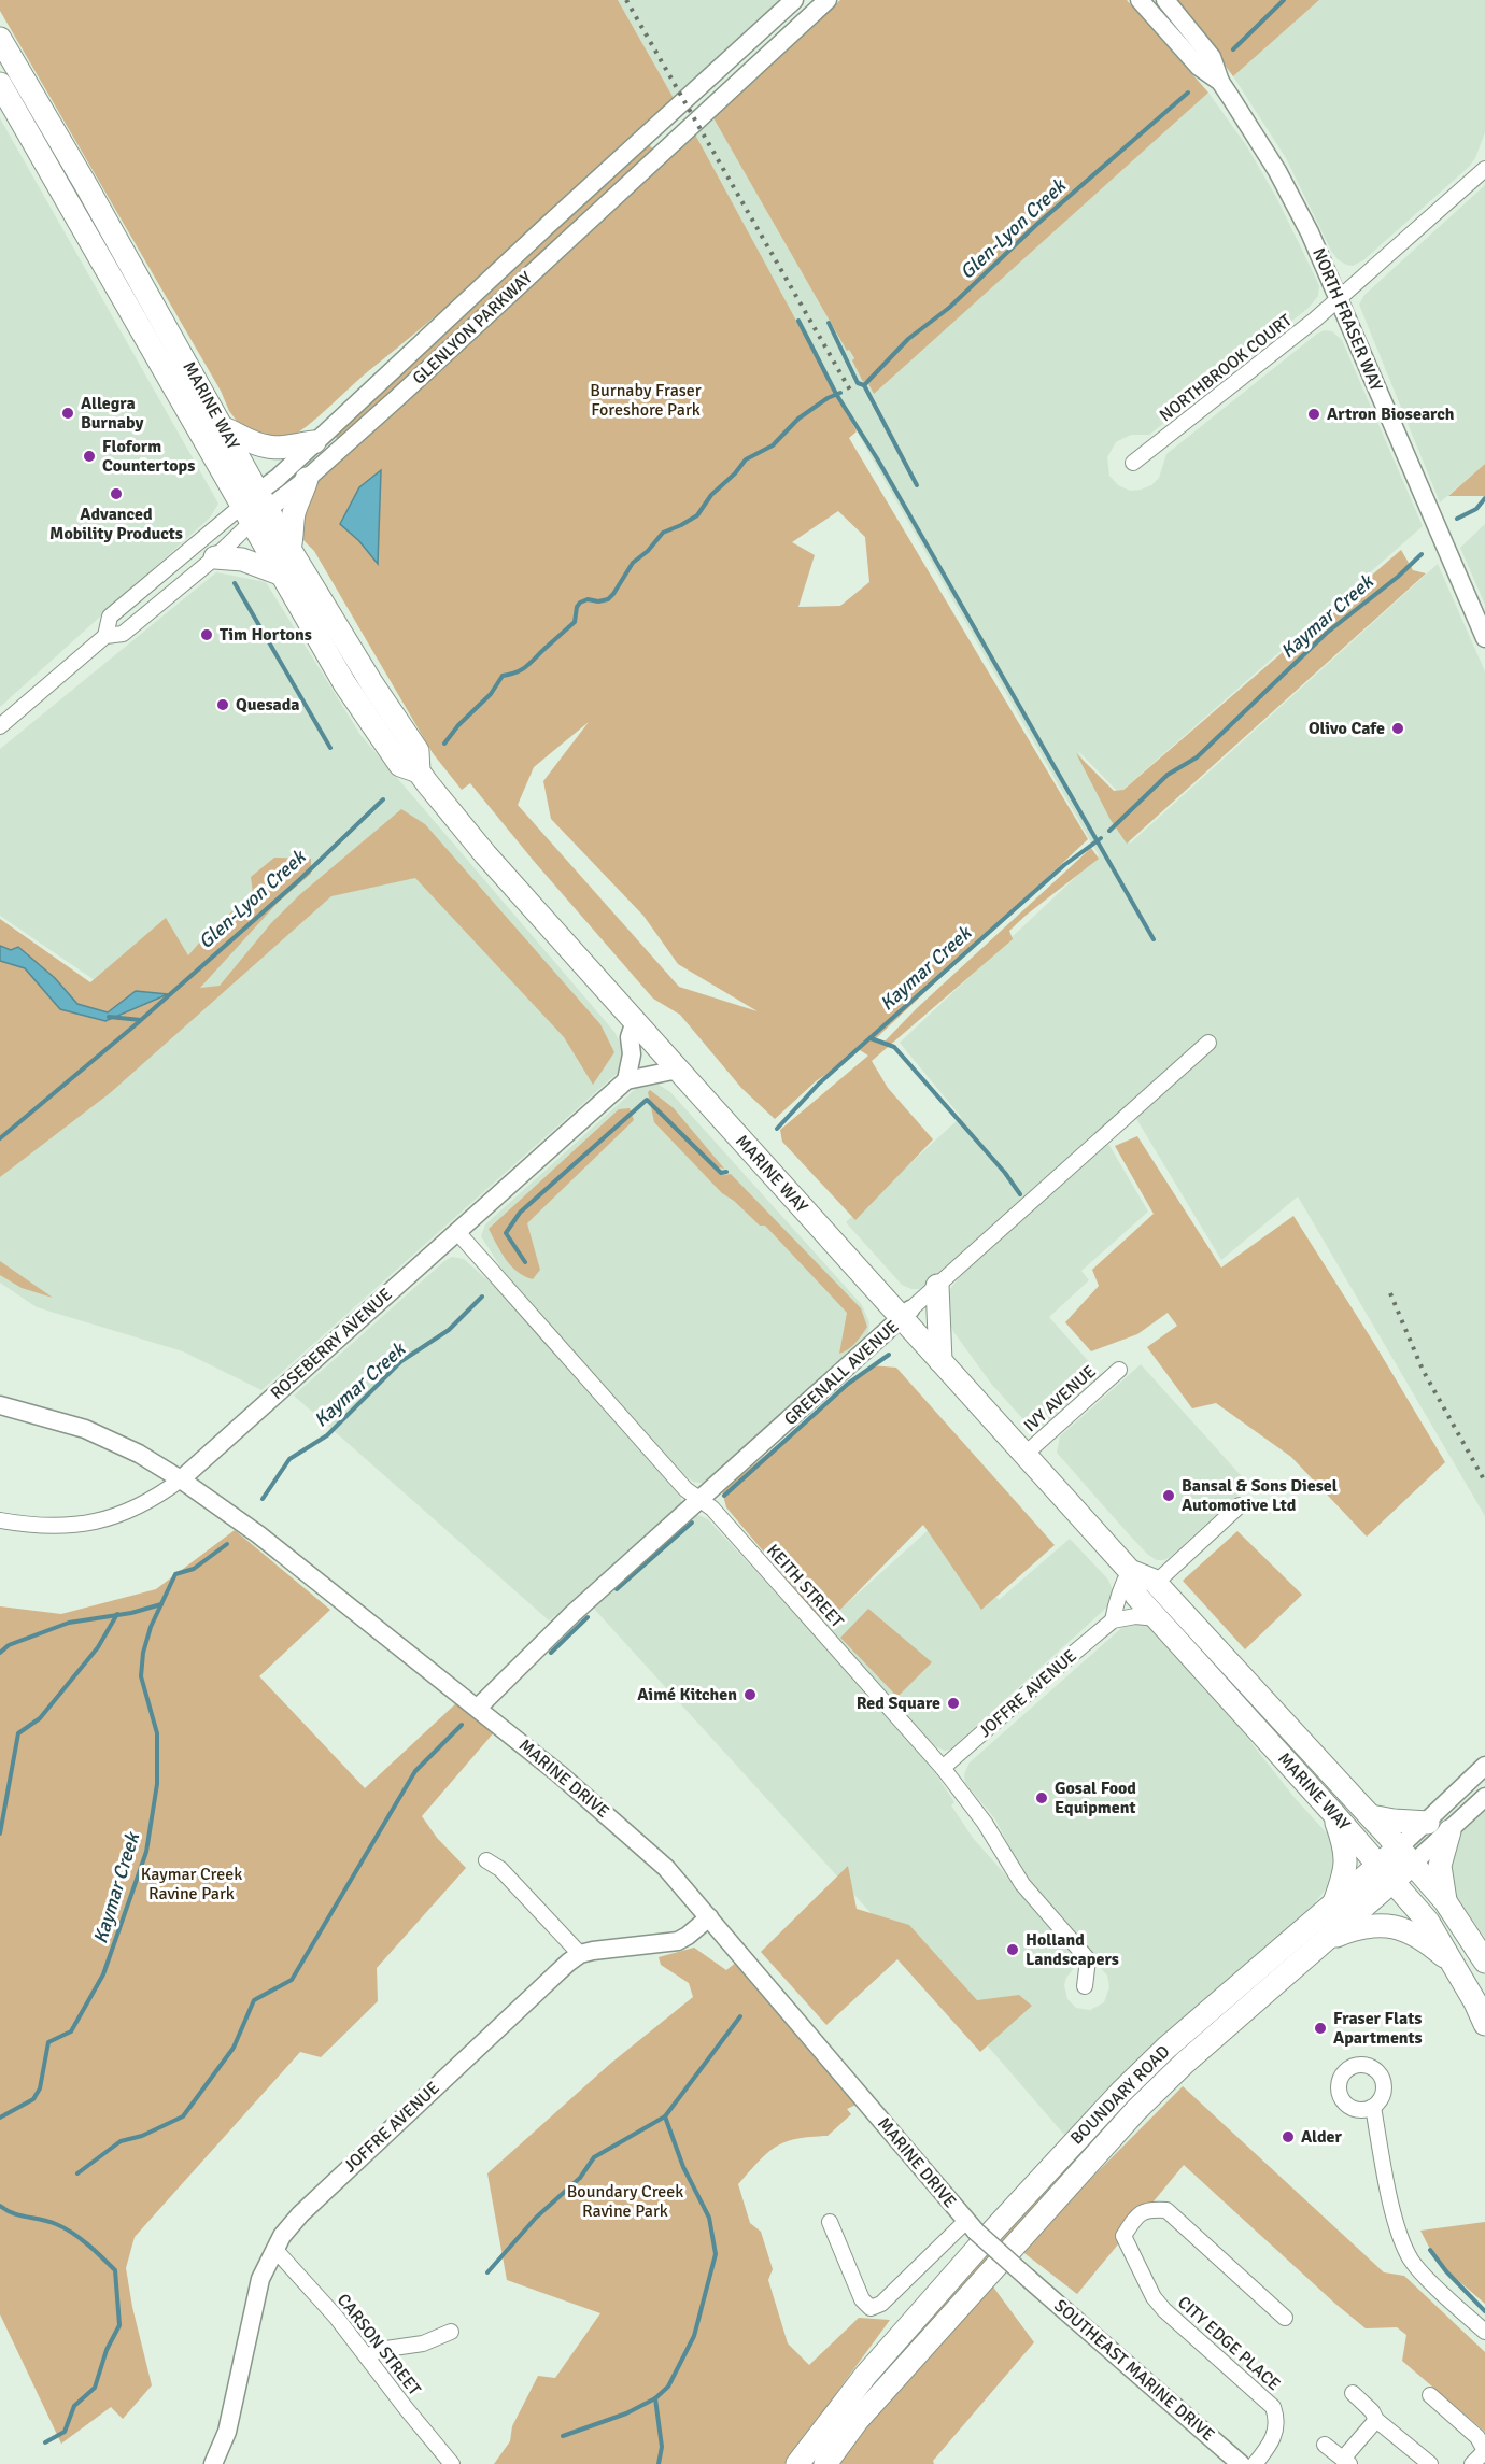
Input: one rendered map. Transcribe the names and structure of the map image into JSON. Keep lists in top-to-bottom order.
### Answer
{
  "streets": {
    "main road": ["MARINE WAY", "BOUNDARY ROAD"],
    "street": [
      "NORTH FRASER WAY",
      "GLENLYON PARKWAY",
      "NORTHBROOK COURT",
      "ROSEBERRY AVENUE",
      "GREENALL AVENUE",
      "IVY AVENUE",
      "KEITH STREET",
      "JOFFRE AVENUE",
      "MARINE DRIVE",
      "CITY EDGE PLACE",
      "CARSON STREET",
      "SOUTHEAST MARINE DRIVE"
    ]
  },
  "crossings": [
    ["NORTH FRASER WAY", "NORTHBROOK COURT"],
    ["GLENLYON PARKWAY", "MARINE WAY"],
    ["MARINE WAY", "GREENALL AVENUE"],
    ["MARINE WAY", "IVY AVENUE"],
    ["MARINE WAY", "BOUNDARY ROAD"],
    ["ROSEBERRY AVENUE", "KEITH STREET"],
    ["ROSEBERRY AVENUE", "MARINE DRIVE"],
    ["GREENALL AVENUE", "KEITH STREET"],
    ["GREENALL AVENUE", "MARINE DRIVE"],
    ["KEITH STREET", "JOFFRE AVENUE"],
    ["JOFFRE AVENUE", "CARSON STREET"],
    ["MARINE DRIVE", "SOUTHEAST MARINE DRIVE"]
  ],
  "water": ["Glen-Lyon Creek", "Kaymar Creek"],
  "parks": ["Burnaby Fraser Foreshore Park", "Kaymar Creek Ravine Park", "Boundary Creek Ravine Park"],
  "places": [
    "Allegra Burnaby",
    "Artron Biosearch",
    "Floform Countertops",
    "Advanced Mobility Products",
    "Tim Hortons",
    "Quesada",
    "Olivo Cafe",
    "Bansal & Sons Diesel Automotive Ltd",
    "Aimé Kitchen",
    "Red Square",
    "Gosal Food Equipment",
    "Holland Landscapers",
    "Fraser Flats Apartments",
    "Alder"
  ]
}
